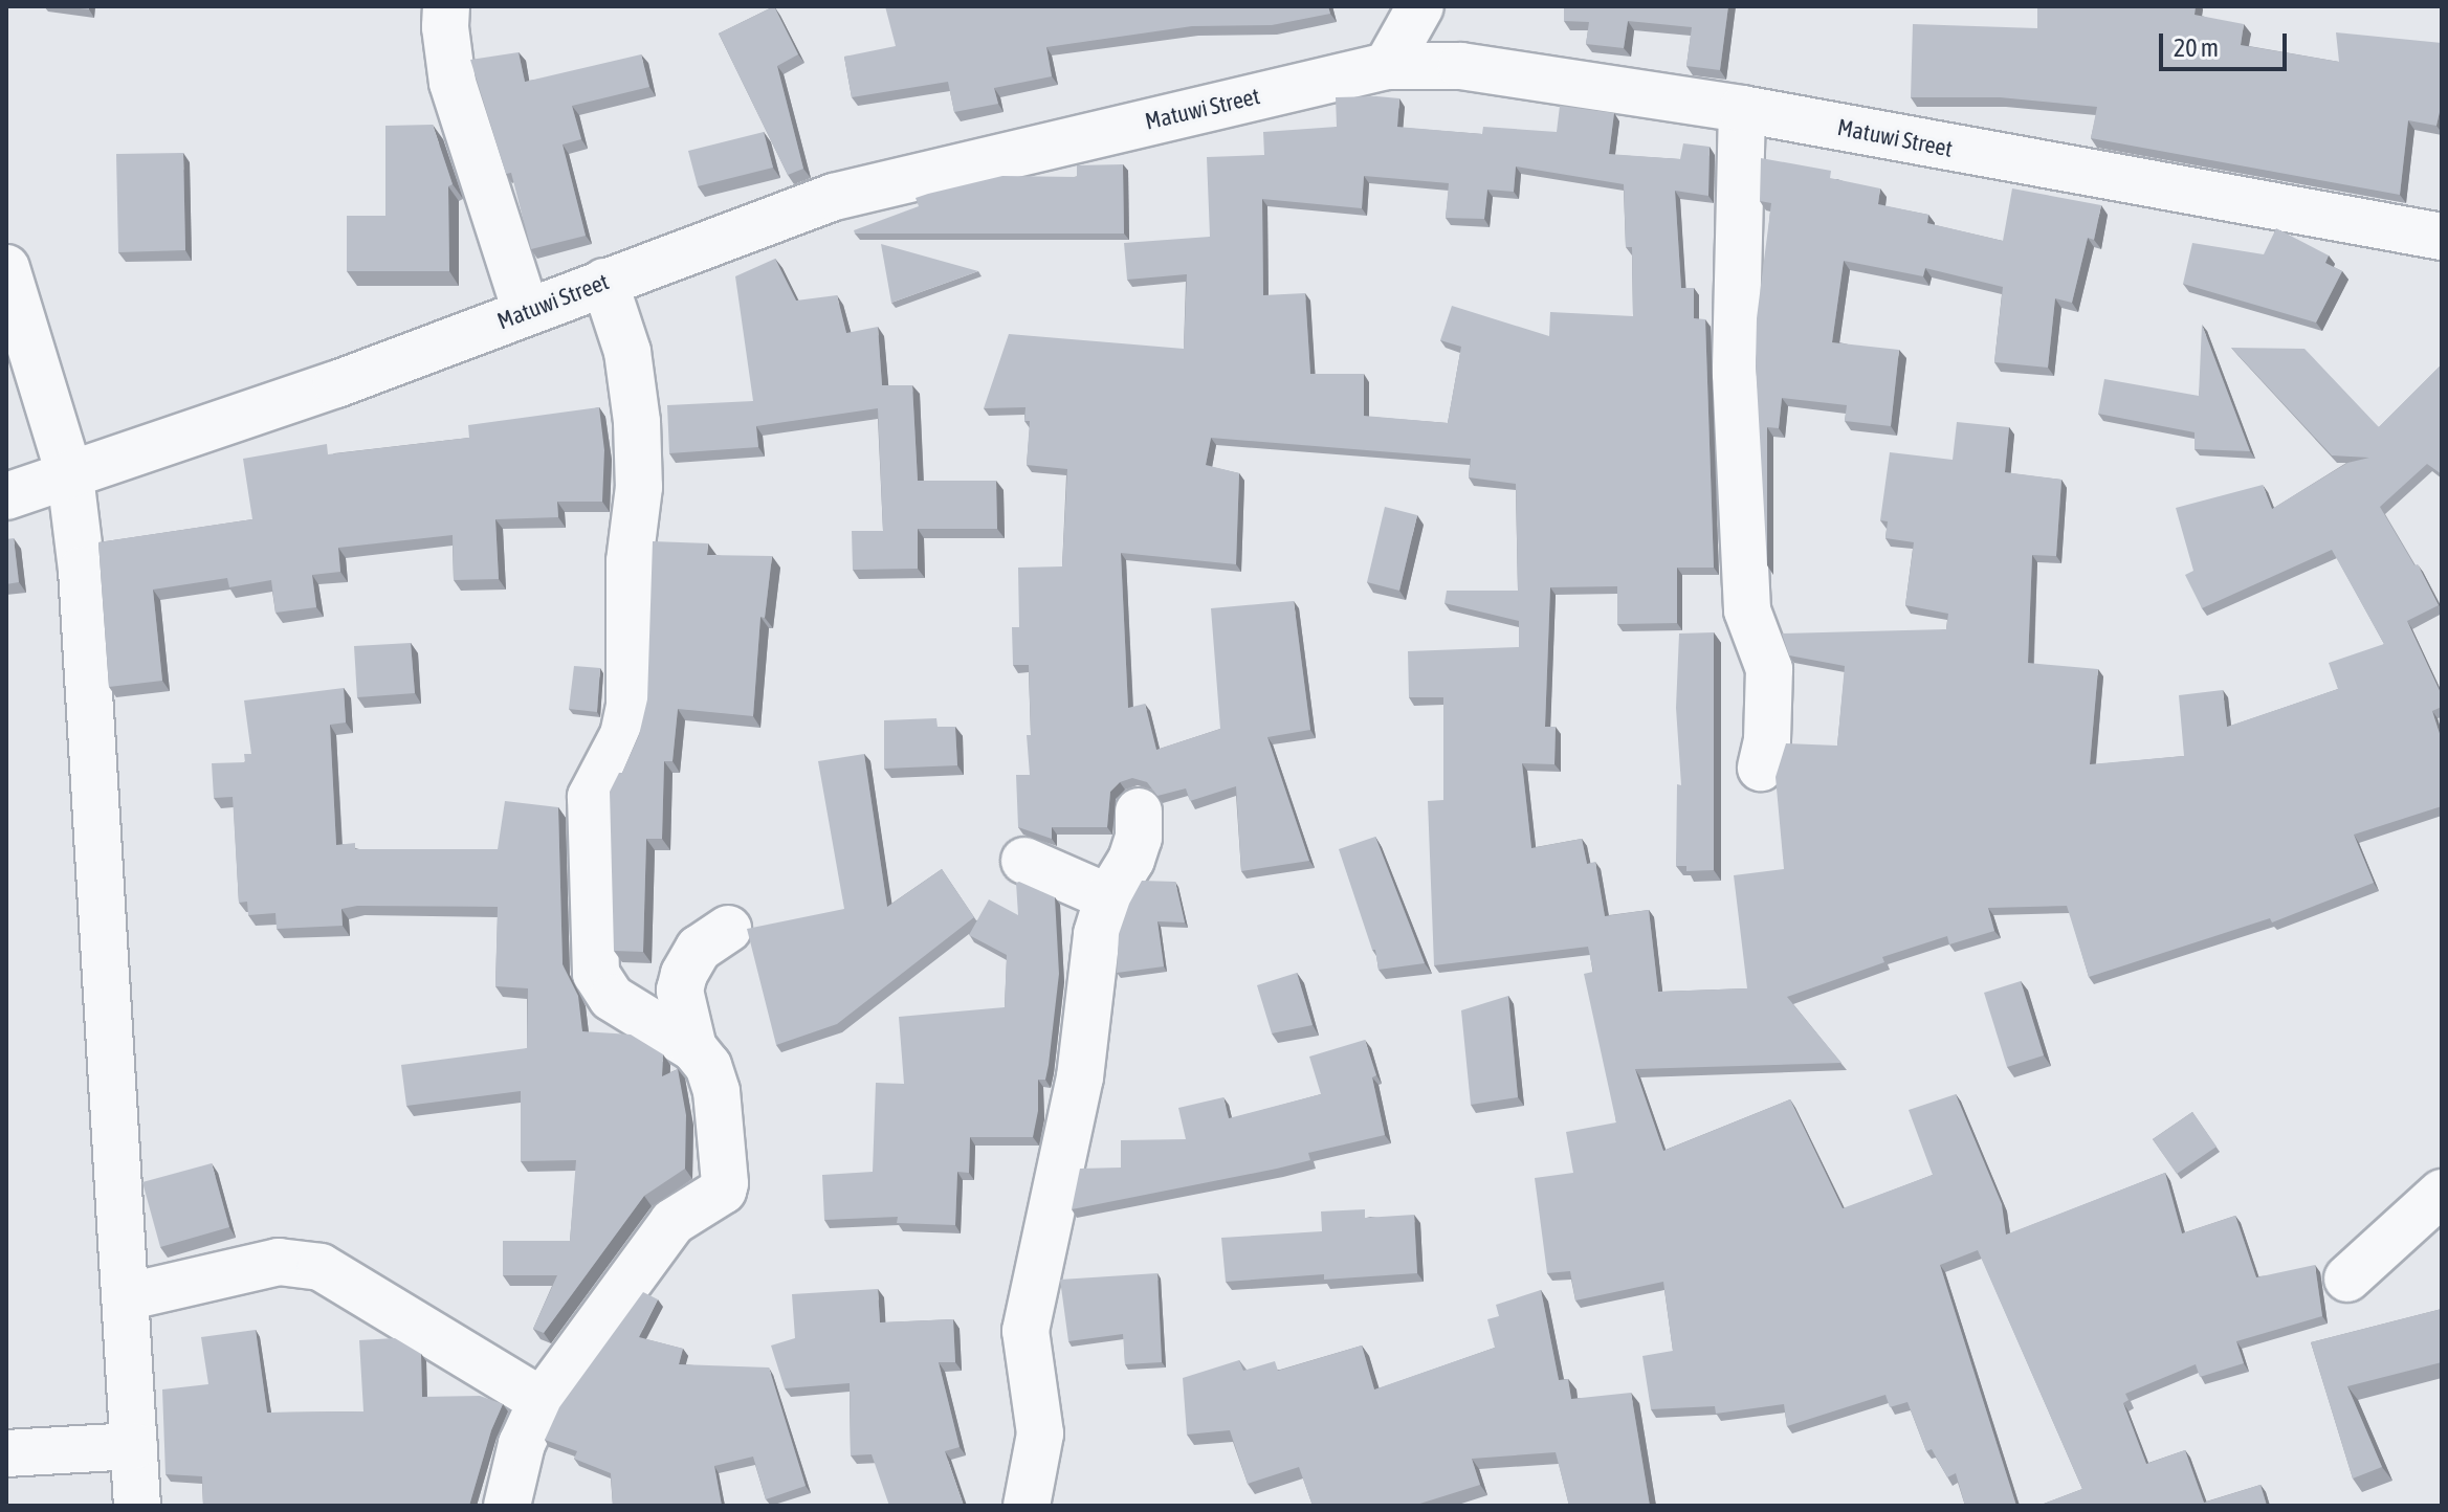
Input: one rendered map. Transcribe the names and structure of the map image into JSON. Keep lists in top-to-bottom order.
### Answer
{
  "streets": {
    "street": ["Matuwi Street"]
  },
  "scale_bar": "20 m"
}
